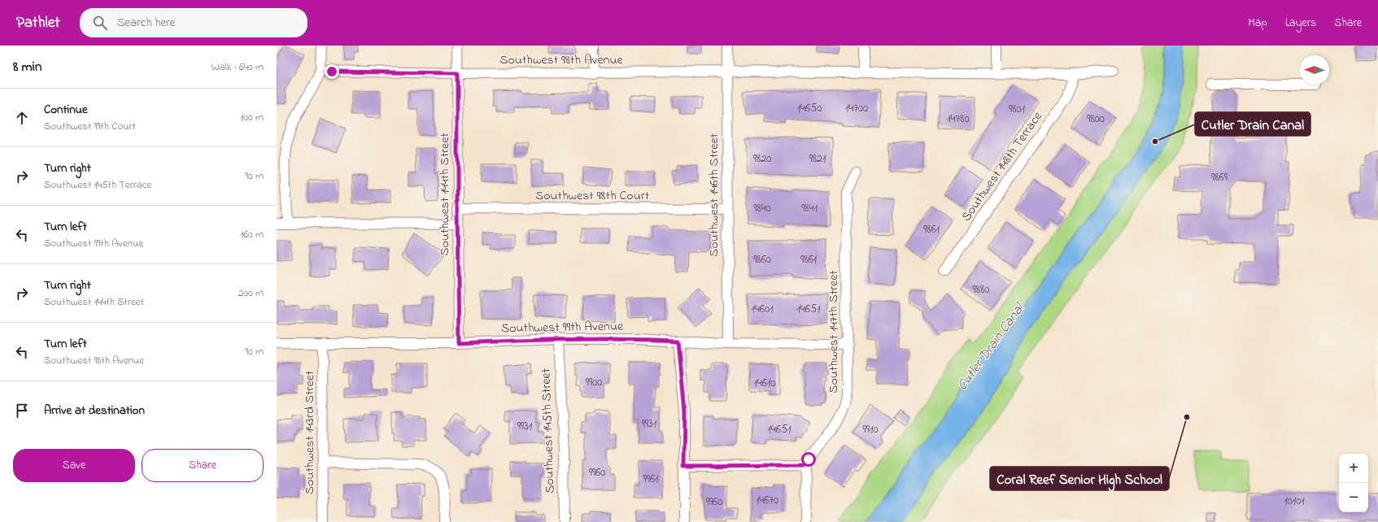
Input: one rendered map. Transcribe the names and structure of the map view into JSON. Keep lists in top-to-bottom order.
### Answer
{
  "streets": {
    "street": [
      "Southwest 98th Avenue",
      "Southwest 148th Terrace",
      "Southwest 144th Street",
      "Southwest 146th Street",
      "Southwest 98th Court",
      "Southwest 99th Avenue",
      "Southwest 147th Street",
      "Southwest 145th Street",
      "Southwest 143rd Street"
    ]
  },
  "crossings": [
    ["Southwest 98th Avenue", "Southwest 148th Terrace"],
    ["Southwest 98th Avenue", "Southwest 144th Street"],
    ["Southwest 98th Avenue", "Southwest 146th Street"],
    ["Southwest 144th Street", "Southwest 98th Court"],
    ["Southwest 144th Street", "Southwest 99th Avenue"],
    ["Southwest 146th Street", "Southwest 98th Court"],
    ["Southwest 146th Street", "Southwest 99th Avenue"],
    ["Southwest 99th Avenue", "Southwest 147th Street"],
    ["Southwest 99th Avenue", "Southwest 145th Street"],
    ["Southwest 99th Avenue", "Southwest 143rd Street"]
  ],
  "water": ["Cutler Drain Canal"],
  "places": ["Cutler Drain Canal", "Coral Reef Senior High School"],
  "house_numbers": [
    "14650",
    "14700",
    "9801",
    "14780",
    "9800",
    "9820",
    "9821",
    "9869",
    "9840",
    "9841",
    "9861",
    "9860",
    "9861",
    "9880",
    "14601",
    "14651",
    "9900",
    "14610",
    "9931",
    "9931",
    "14651",
    "9910",
    "9960",
    "9961",
    "14670",
    "10101",
    "9960"
  ],
  "north": "left",
  "page": {
    "header": "Pathlet",
    "search": "Search here",
    "nav": ["Map", "Layers", "Share"],
    "heading": ["8 min", "Walk · 640 m"],
    "list": [
      ["Continue", "Southwest 99th Court", "100 m"],
      ["Turn right", "Southwest 145th Terrace", "90 m"],
      ["Turn left", "Southwest 99th Avenue", "160 m"],
      ["Turn right", "Southwest 144th Street", "200 m"],
      ["Turn left", "Southwest 98th Avenue", "90 m"],
      "Arrive at destination"
    ],
    "buttons": ["Save", "Share"],
    "map_buttons": ["+", "−"]
  }
}
